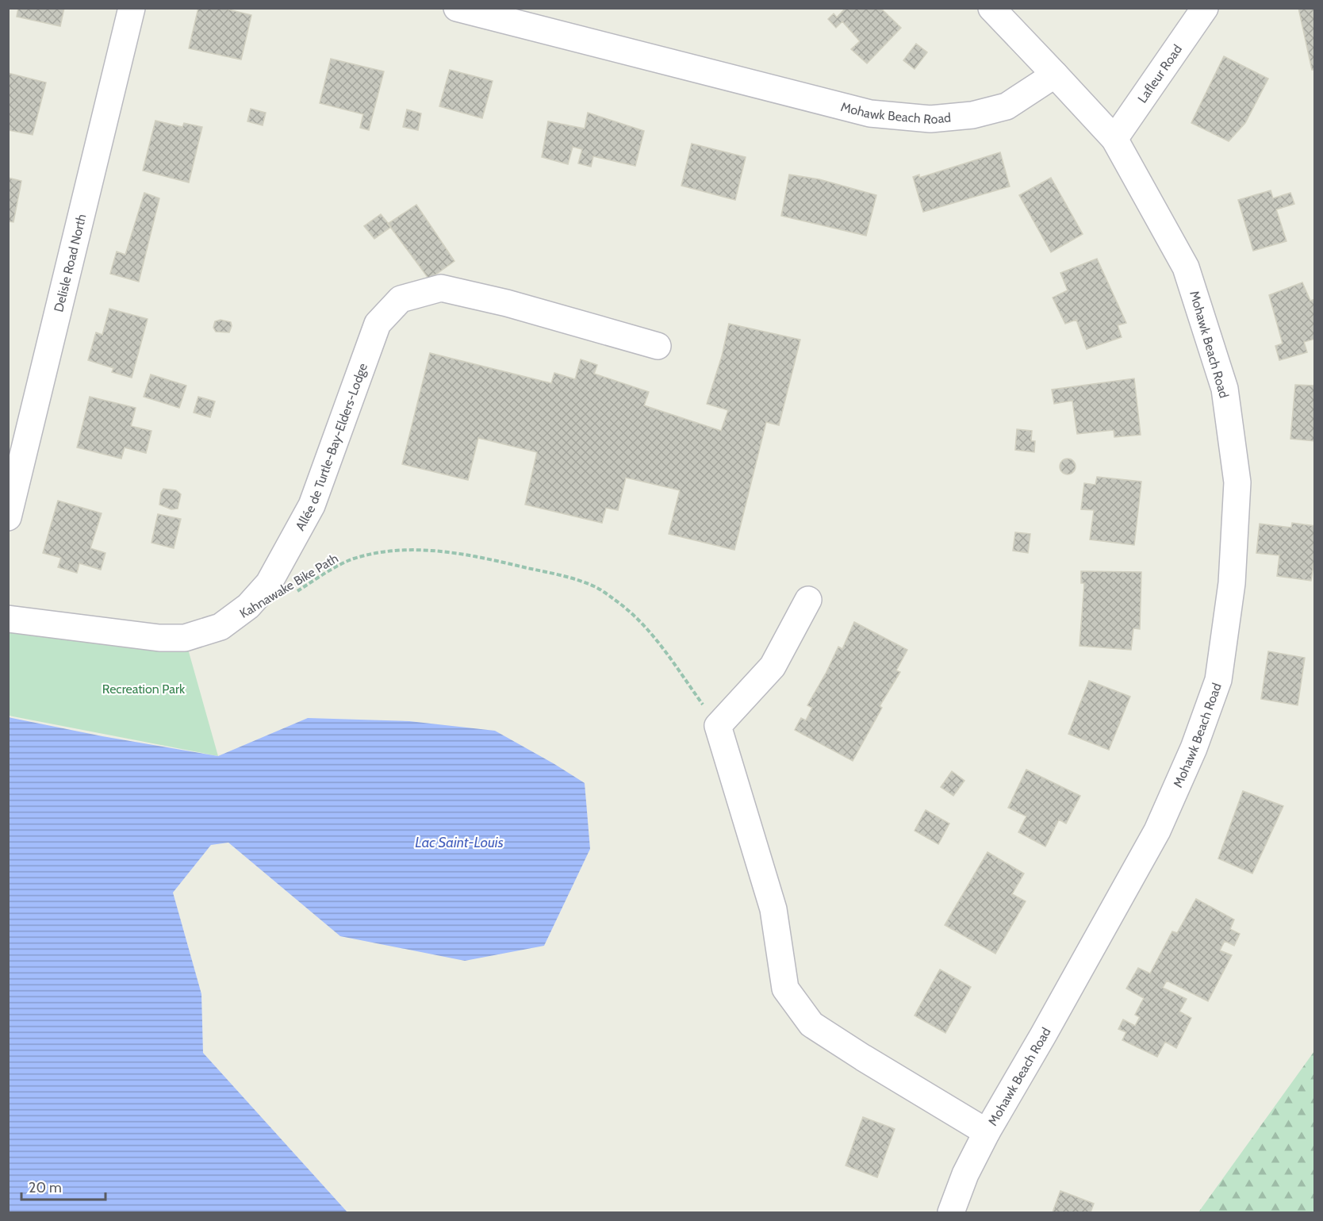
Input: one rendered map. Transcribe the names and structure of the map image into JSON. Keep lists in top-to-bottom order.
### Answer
{
  "streets": {
    "street": [
      "Lafleur Road",
      "Mohawk Beach Road",
      "Delisle Road North",
      "Allée de Turtle-Bay-Elders-Lodge"
    ],
    "path": ["Kahnawake Bike Path"]
  },
  "crossings": [
    ["Lafleur Road", "Mohawk Beach Road"]
  ],
  "water": ["Lac Saint-Louis"],
  "parks": ["Recreation Park"],
  "scale_bar": "20 m"
}
